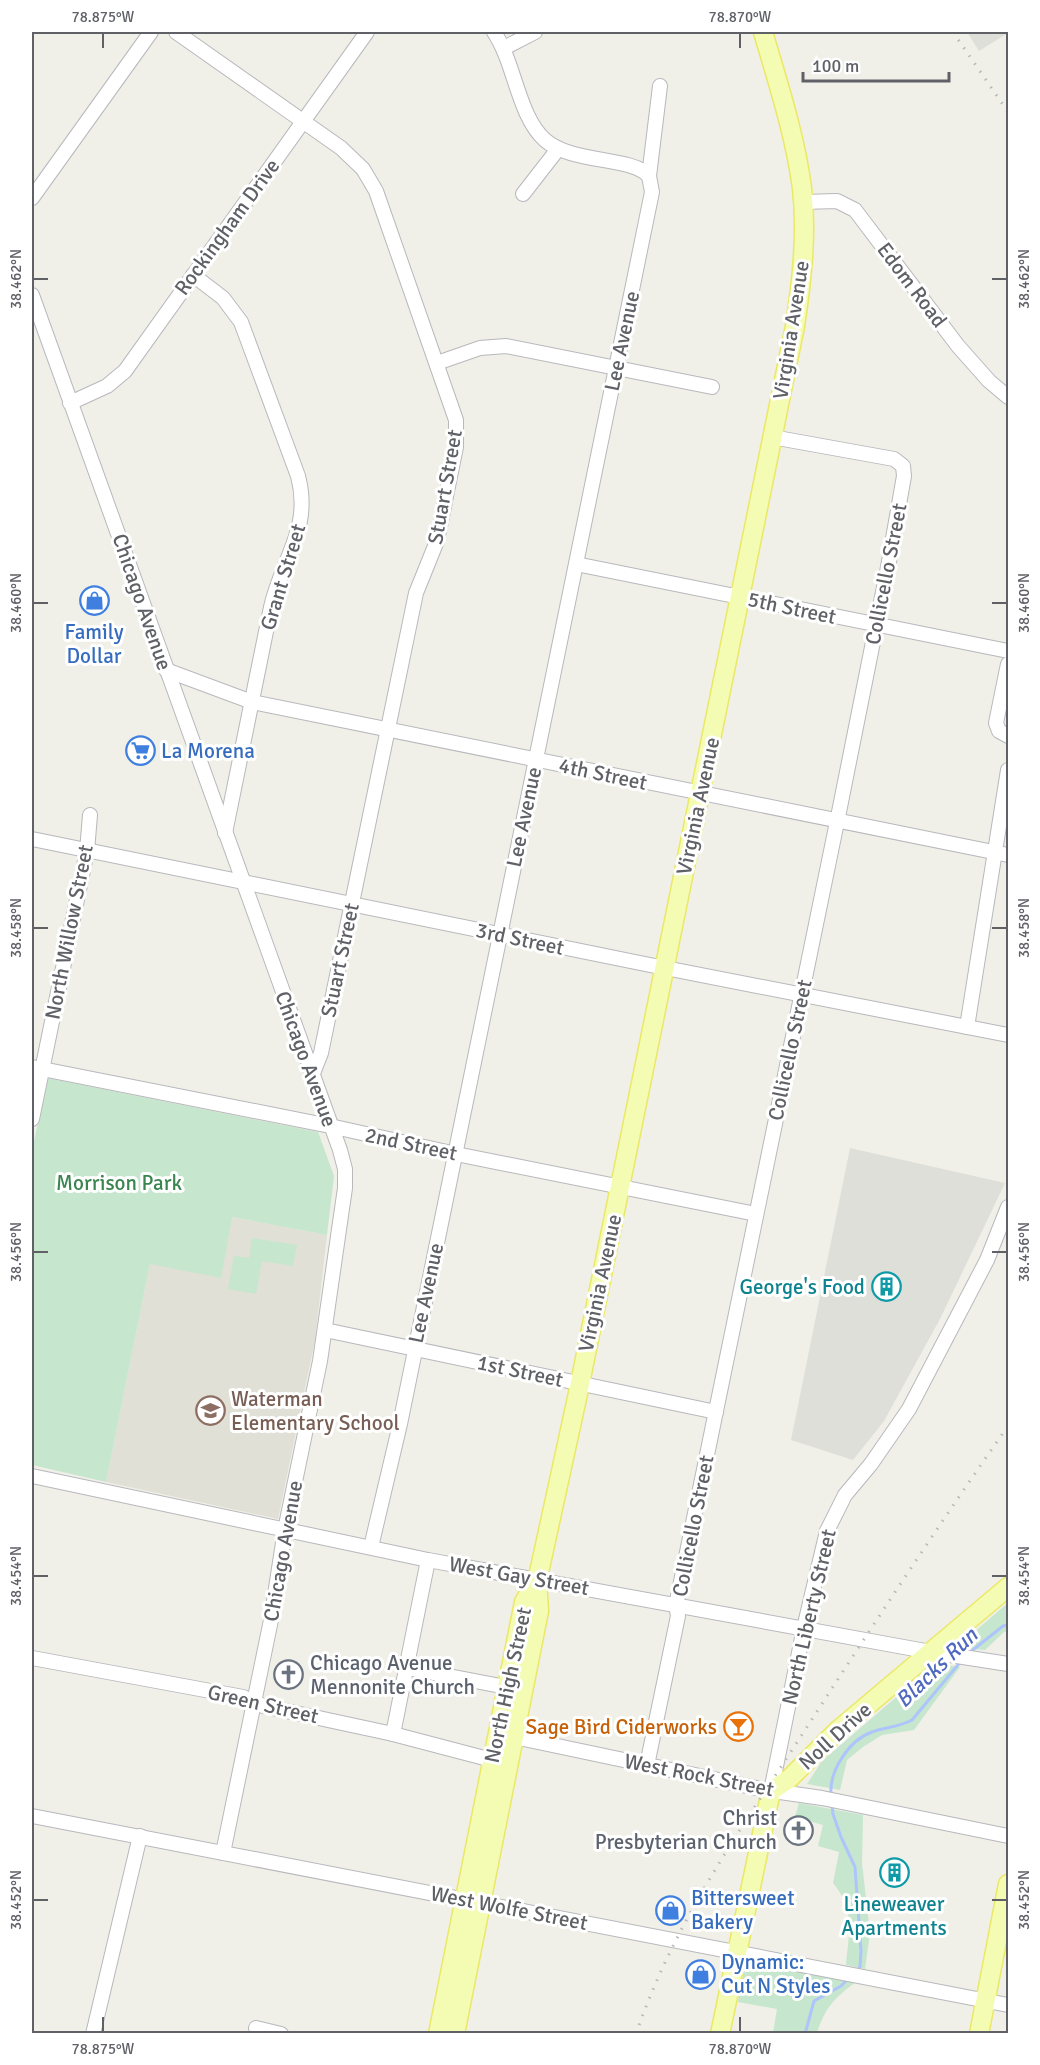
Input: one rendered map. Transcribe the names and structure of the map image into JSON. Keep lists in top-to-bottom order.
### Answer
{
  "streets": {
    "main road": [
      "Virginia Avenue",
      "North Liberty Street",
      "North High Street",
      "Noll Drive"
    ],
    "street": [
      "Rockingham Drive",
      "Edom Road",
      "Lee Avenue",
      "Stuart Street",
      "Collicello Street",
      "Grant Street",
      "Chicago Avenue",
      "5th Street",
      "4th Street",
      "North Willow Street",
      "3rd Street",
      "2nd Street",
      "1st Street",
      "West Gay Street",
      "Green Street",
      "West Rock Street",
      "West Wolfe Street"
    ]
  },
  "crossings": [
    ["Rockingham Drive", "Stuart Street"],
    ["Rockingham Drive", "Grant Street"],
    ["Rockingham Drive", "Chicago Avenue"],
    ["Edom Road", "Virginia Avenue"],
    ["Virginia Avenue", "Collicello Street"],
    ["Virginia Avenue", "5th Street"],
    ["Virginia Avenue", "4th Street"],
    ["Virginia Avenue", "3rd Street"],
    ["Virginia Avenue", "2nd Street"],
    ["Virginia Avenue", "1st Street"],
    ["Virginia Avenue", "West Gay Street"],
    ["Virginia Avenue", "North High Street"],
    ["Lee Avenue", "5th Street"],
    ["Lee Avenue", "4th Street"],
    ["Lee Avenue", "3rd Street"],
    ["Lee Avenue", "2nd Street"],
    ["Lee Avenue", "1st Street"],
    ["Lee Avenue", "West Gay Street"],
    ["Stuart Street", "Chicago Avenue"],
    ["Stuart Street", "4th Street"],
    ["Stuart Street", "3rd Street"],
    ["Collicello Street", "5th Street"],
    ["Collicello Street", "4th Street"],
    ["Collicello Street", "3rd Street"],
    ["Collicello Street", "2nd Street"],
    ["Collicello Street", "1st Street"],
    ["Collicello Street", "West Gay Street"],
    ["Collicello Street", "West Rock Street"],
    ["Grant Street", "Chicago Avenue"],
    ["Grant Street", "4th Street"],
    ["Chicago Avenue", "4th Street"],
    ["Chicago Avenue", "3rd Street"],
    ["Chicago Avenue", "2nd Street"],
    ["Chicago Avenue", "1st Street"],
    ["Chicago Avenue", "West Gay Street"],
    ["Chicago Avenue", "Green Street"],
    ["Chicago Avenue", "West Wolfe Street"],
    ["North Willow Street", "3rd Street"],
    ["North Willow Street", "2nd Street"],
    ["West Gay Street", "North Liberty Street"],
    ["West Gay Street", "North High Street"],
    ["West Gay Street", "Noll Drive"],
    ["North Liberty Street", "Noll Drive"],
    ["North Liberty Street", "West Rock Street"],
    ["North Liberty Street", "West Wolfe Street"],
    ["North High Street", "Green Street"],
    ["North High Street", "West Rock Street"],
    ["North High Street", "West Wolfe Street"],
    ["Noll Drive", "West Rock Street"]
  ],
  "water": ["Blacks Run"],
  "parks": ["Morrison Park"],
  "places": {
    "shop": ["Family Dollar", "Bittersweet Bakery", "Dynamic: Cut N Styles"],
    "supermarket": ["La Morena"],
    "building": ["George's Food", "Lineweaver Apartments"],
    "school or university": ["Waterman Elementary School"],
    "church": ["Chicago Avenue Mennonite Church", "Christ Presbyterian Church"],
    "bar": ["Sage Bird Ciderworks"]
  },
  "scale_bar": "100 m",
  "coordinates": [
    "78.875°W",
    "78.870°W",
    "38.462°N",
    "38.460°N",
    "38.458°N",
    "38.456°N",
    "38.454°N",
    "38.452°N"
  ]
}
